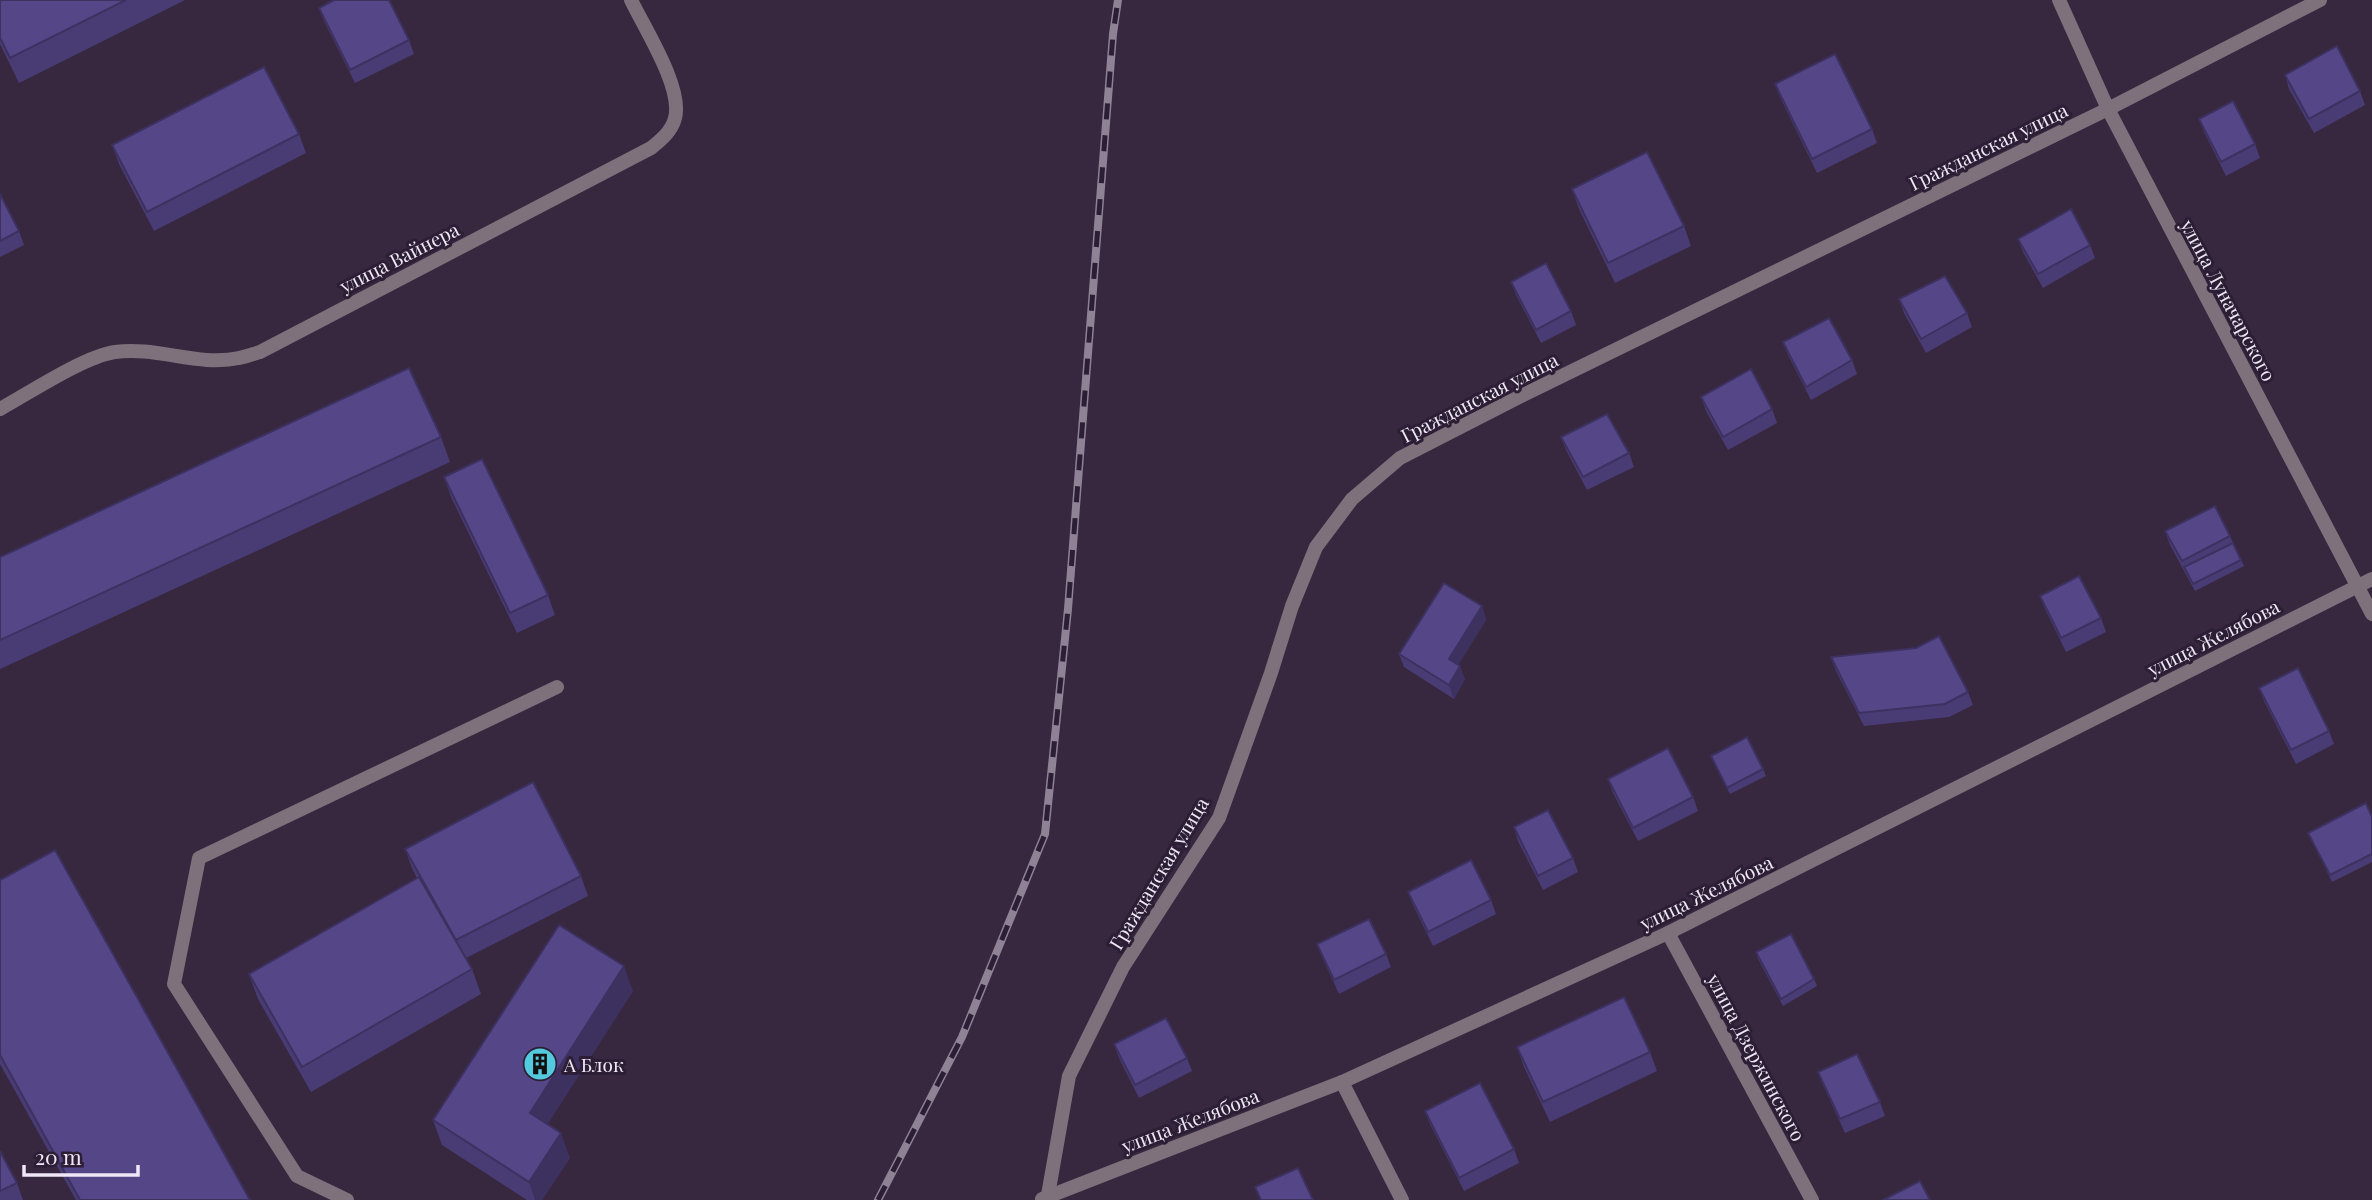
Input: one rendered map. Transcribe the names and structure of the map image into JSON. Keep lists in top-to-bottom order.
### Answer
{
  "streets": {
    "street": [
      "Гражданская улица",
      "улица Вайнера",
      "улица Луначарского",
      "улица Желябова",
      "улица Дзержинского"
    ]
  },
  "crossings": [
    ["Гражданская улица", "улица Луначарского"],
    ["Гражданская улица", "улица Желябова"],
    ["улица Луначарского", "улица Желябова"],
    ["улица Желябова", "улица Дзержинского"]
  ],
  "places": {
    "building": ["А Блок"]
  },
  "scale_bar": "20 m"
}
